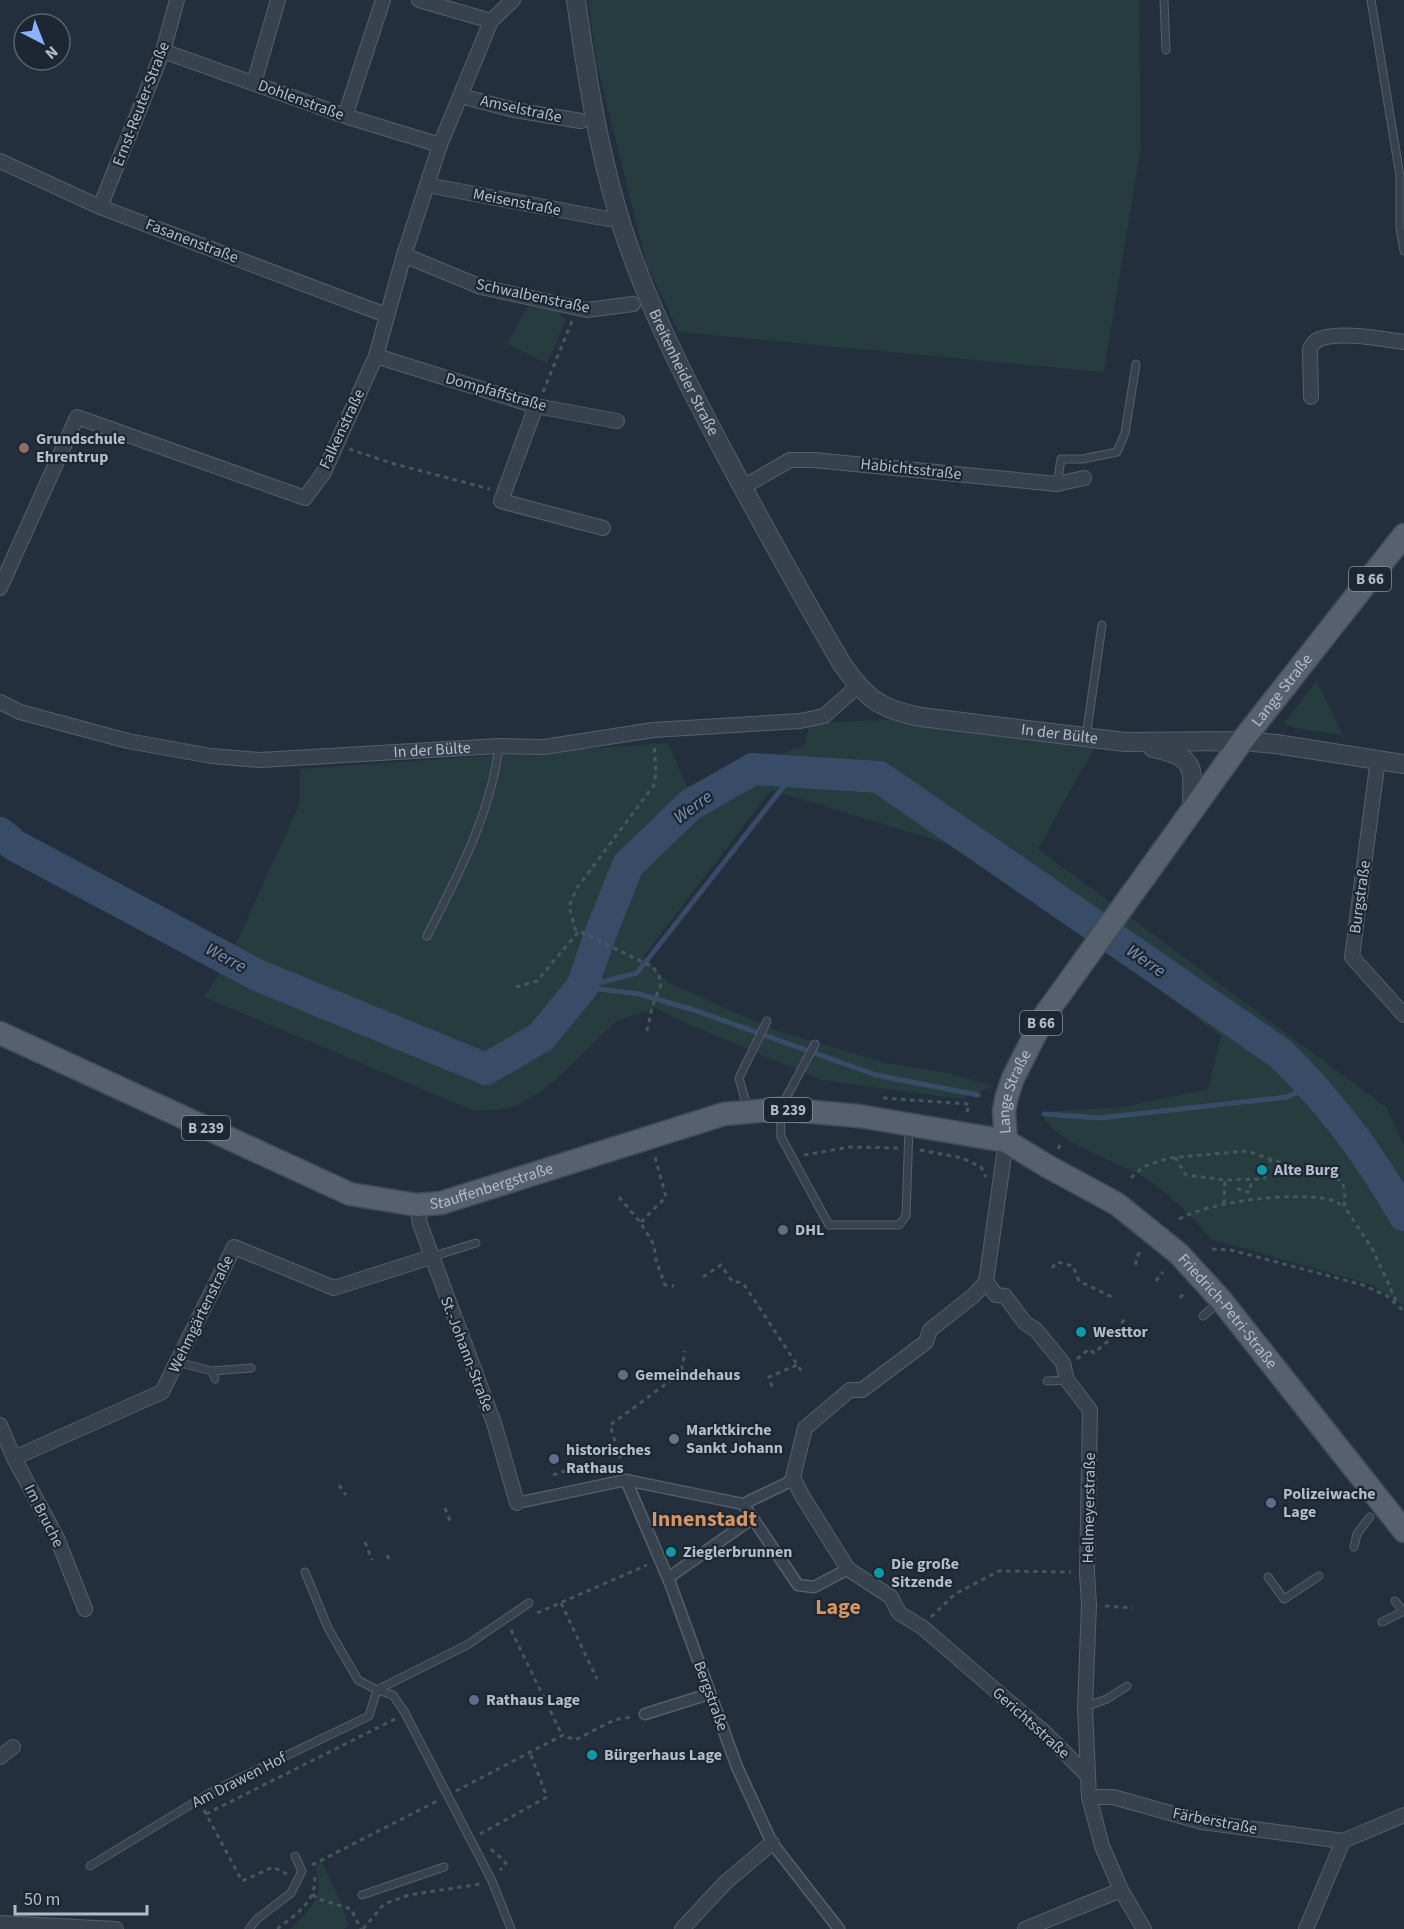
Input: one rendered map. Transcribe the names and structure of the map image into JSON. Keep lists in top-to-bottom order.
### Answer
{
  "streets": {
    "main road": [
      "B 66",
      "Lange Straße",
      "B 239",
      "Stauffenbergstraße",
      "Friedrich-Petri-Straße"
    ],
    "street": [
      "Dohlenstraße",
      "Ernst-Reuter-Straße",
      "Amselstraße",
      "Meisenstraße",
      "Fasanenstraße",
      "Schwalbenstraße",
      "Breitenheider Straße",
      "Dompfaffstraße",
      "Falkenstraße",
      "Habichtsstraße",
      "In der Bülte",
      "Burgstraße",
      "Wehmgärtenstraße",
      "St.-Johann-Straße",
      "Hellmeyerstraße",
      "Im Bruche",
      "Bergstraße",
      "Gerichtsstraße",
      "Färberstraße"
    ],
    "lane": ["Am Drawen Hof"]
  },
  "crossings": [
    ["Dohlenstraße", "Ernst-Reuter-Straße"],
    ["Dohlenstraße", "Falkenstraße"],
    ["Ernst-Reuter-Straße", "Fasanenstraße"],
    ["Amselstraße", "Falkenstraße"],
    ["Meisenstraße", "Falkenstraße"],
    ["Fasanenstraße", "Falkenstraße"],
    ["Schwalbenstraße", "Falkenstraße"],
    ["Breitenheider Straße", "Habichtsstraße"],
    ["Breitenheider Straße", "In der Bülte"],
    ["Dompfaffstraße", "Falkenstraße"],
    ["Lange Straße", "In der Bülte"],
    ["Lange Straße", "Stauffenbergstraße"],
    ["Lange Straße", "Friedrich-Petri-Straße"],
    ["Lange Straße", "Hellmeyerstraße"],
    ["In der Bülte", "Burgstraße"],
    ["Stauffenbergstraße", "Friedrich-Petri-Straße"],
    ["Stauffenbergstraße", "St.-Johann-Straße"],
    ["Wehmgärtenstraße", "St.-Johann-Straße"],
    ["Wehmgärtenstraße", "Im Bruche"],
    ["Hellmeyerstraße", "Gerichtsstraße"]
  ],
  "districts": ["Innenstadt", "Lage"],
  "water": ["Werre"],
  "places": [
    "Grundschule Ehrentrup",
    "Alte Burg",
    "DHL",
    "Westtor",
    "Gemeindehaus",
    "Marktkirche Sankt Johann",
    "historisches Rathaus",
    "Polizeiwache Lage",
    "Zieglerbrunnen",
    "Die große Sitzende",
    "Rathaus Lage",
    "Bürgerhaus Lage"
  ],
  "scale_bar": "50 m",
  "north": "bottom right"
}
